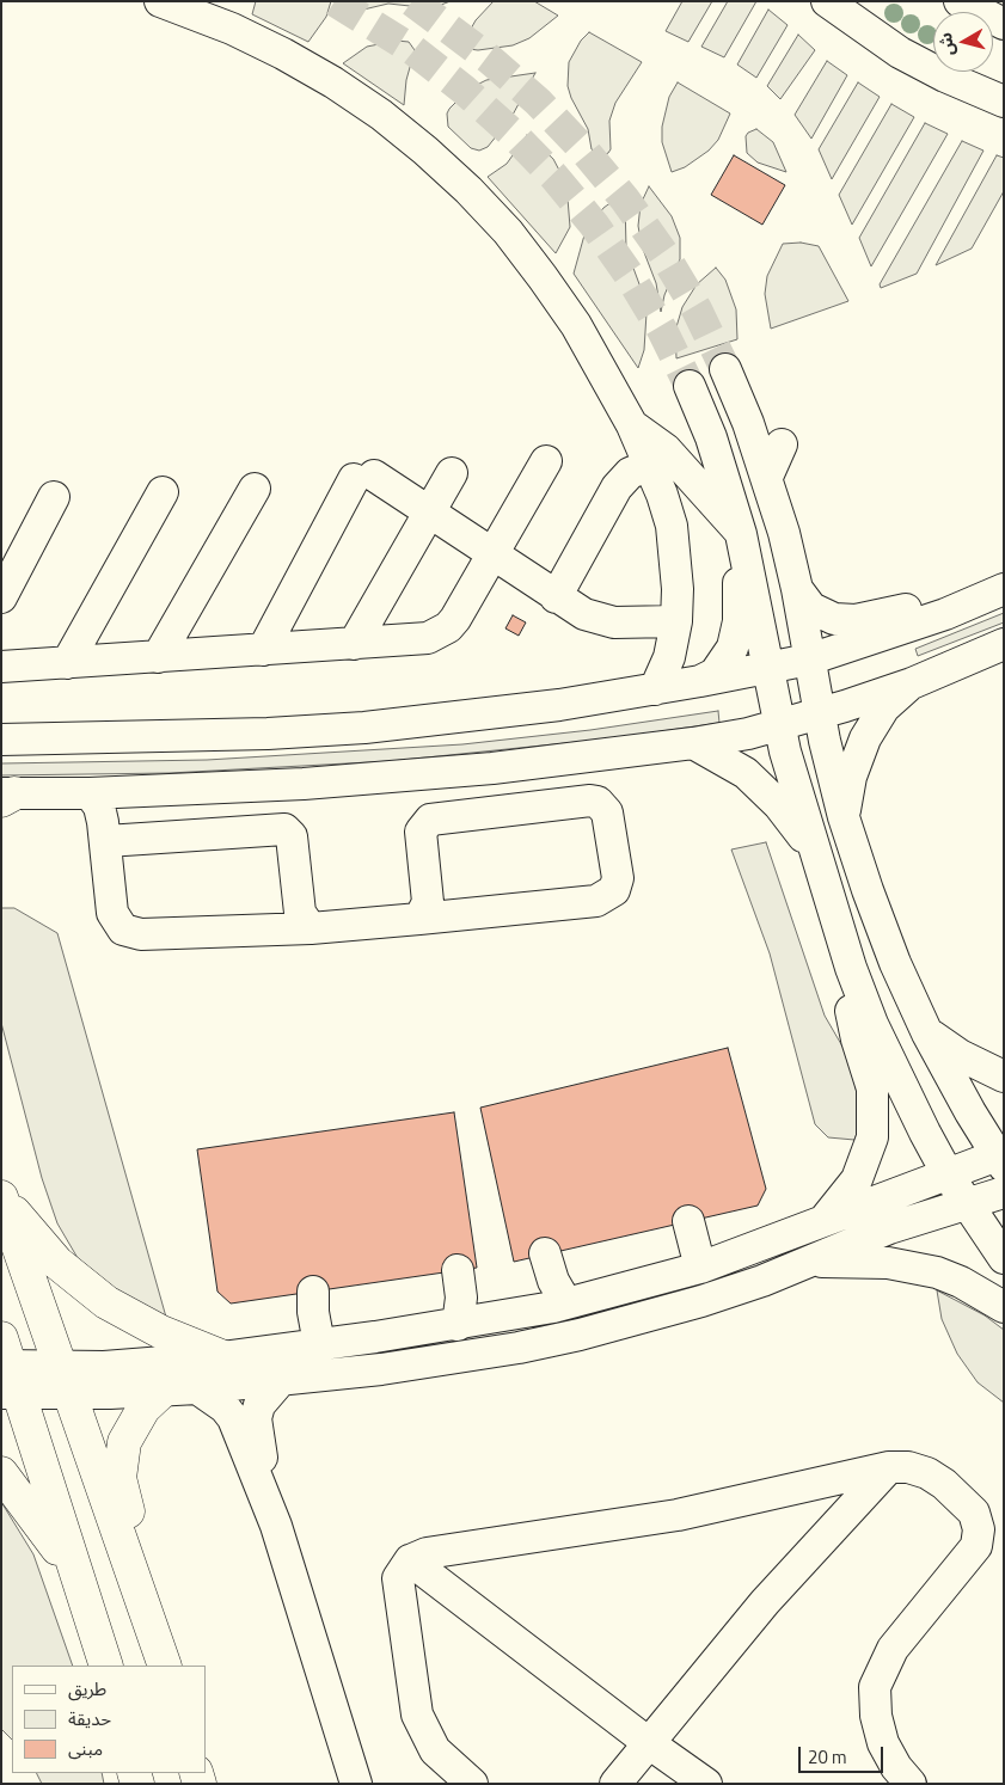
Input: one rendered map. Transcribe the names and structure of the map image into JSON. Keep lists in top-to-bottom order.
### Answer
{
  "legend": ["طريق", "حديقة", "مبنى"],
  "scale_bar": "20 m",
  "north": "left"
}
